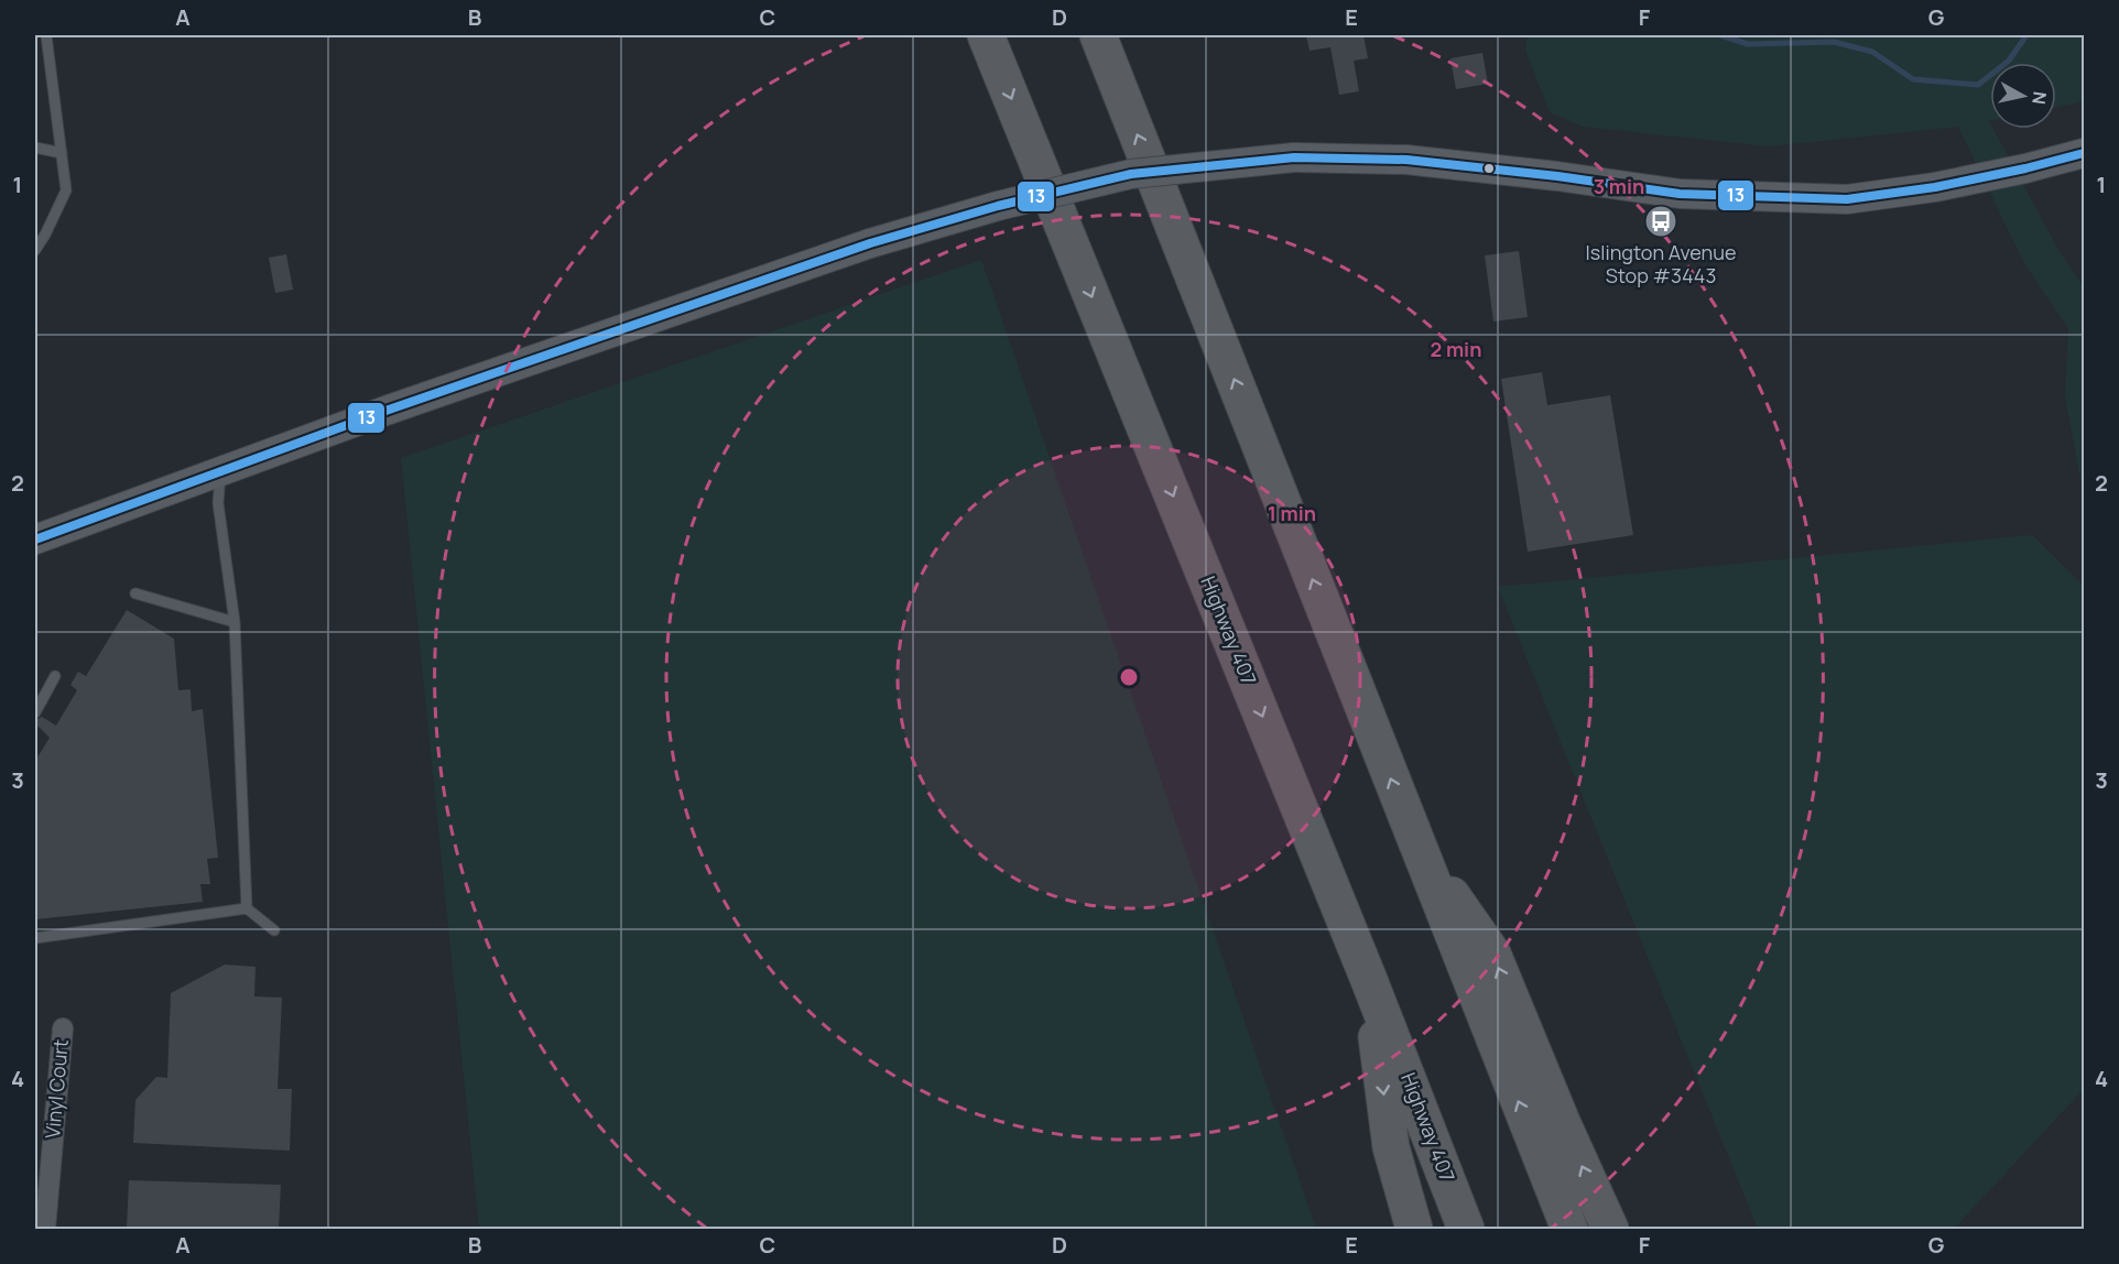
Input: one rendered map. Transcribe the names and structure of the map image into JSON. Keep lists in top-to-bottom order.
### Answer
{
  "streets": {
    "highway": ["Highway 407"],
    "street": ["Vinyl Court"]
  },
  "places": {
    "bus stop": ["Islington Avenue Stop #3443"]
  },
  "lines": ["transit line 13"],
  "north": "right",
  "grid": {
    "columns": [
      "A",
      "B",
      "C",
      "D",
      "E",
      "F",
      "G"
    ],
    "rows": [
      "1",
      "2",
      "3",
      "4"
    ]
  },
  "rings": ["3 min", "2 min", "1 min"]
}
